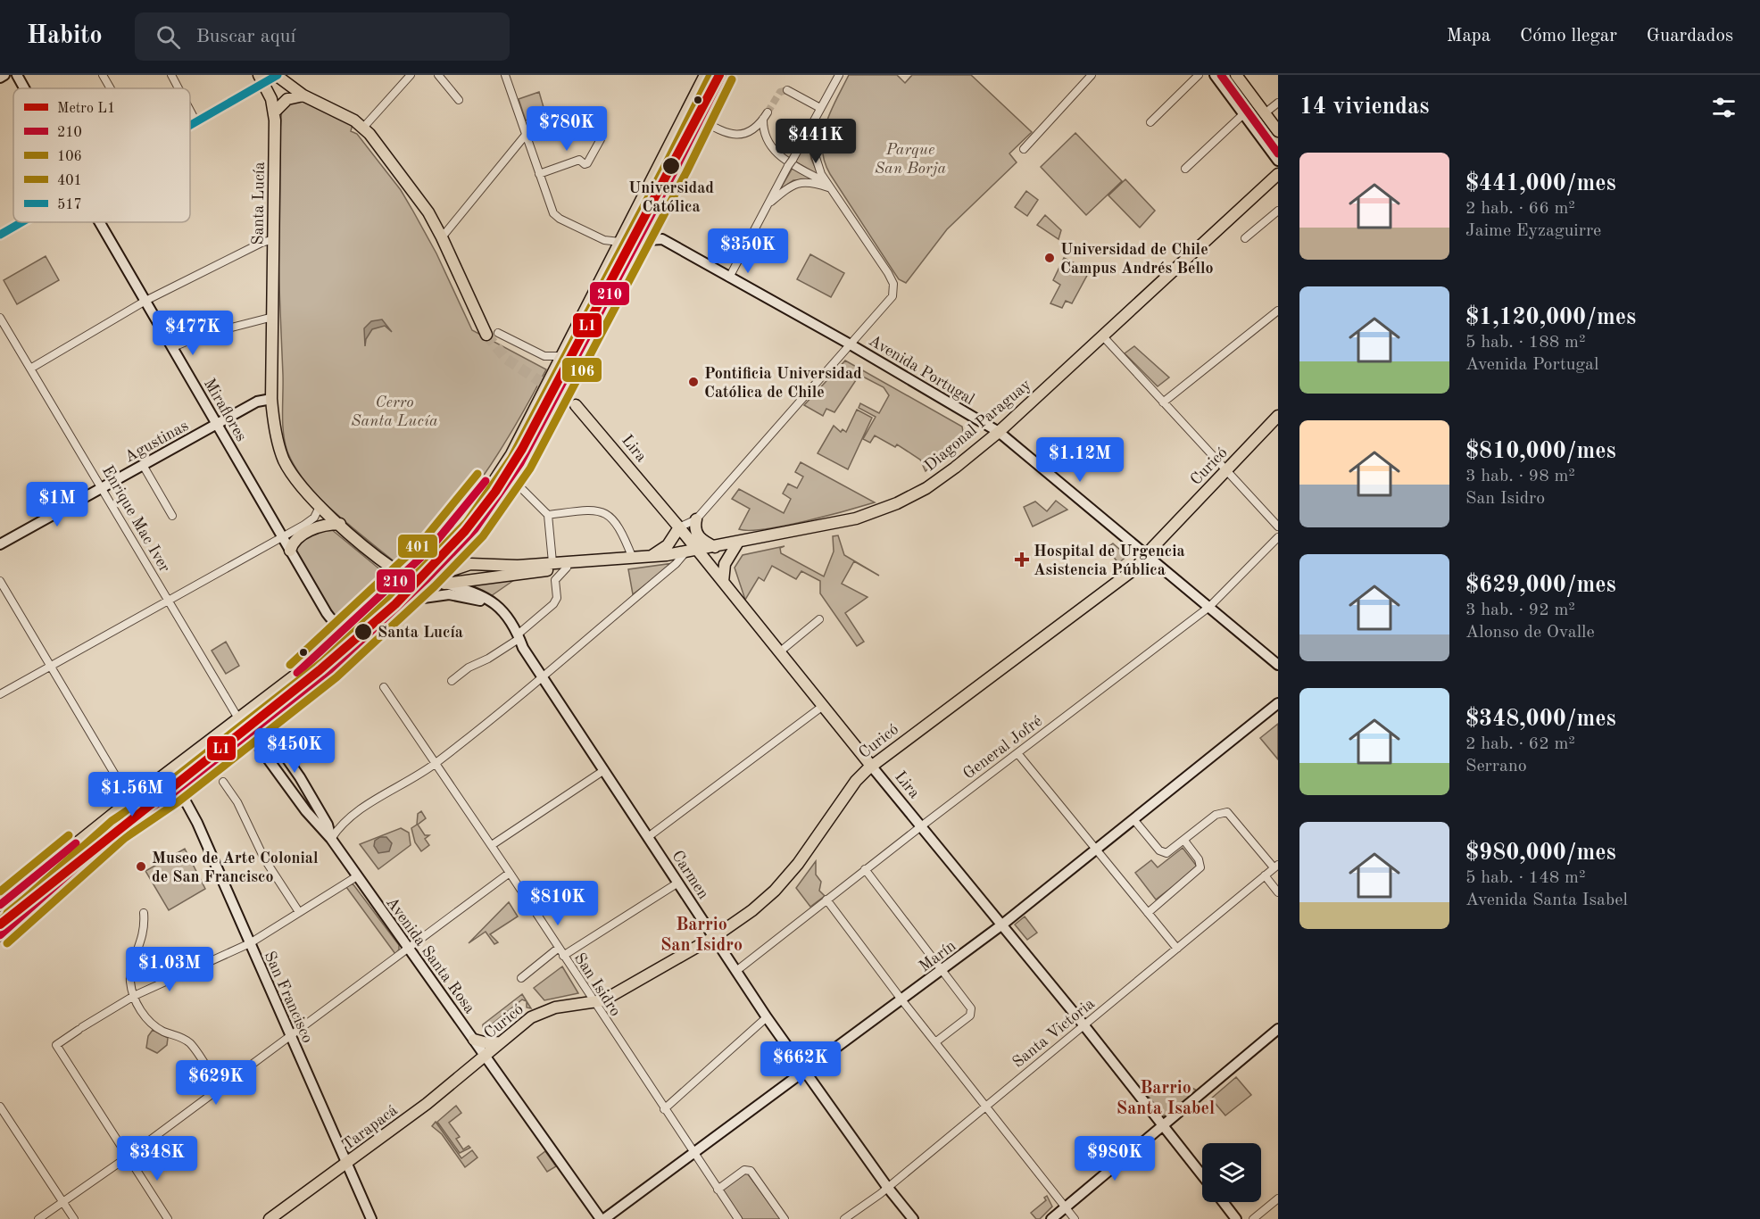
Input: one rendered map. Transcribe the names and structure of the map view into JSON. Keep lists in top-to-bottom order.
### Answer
{
  "streets": {
    "main road": [
      "Santa Lucía",
      "Avenida Portugal",
      "Miraflores",
      "Diagonal Paraguay",
      "Agustinas",
      "Lira",
      "Curicó",
      "Enrique Mac Iver",
      "Carmen",
      "Avenida Santa Rosa",
      "Marín",
      "San Francisco",
      "Tarapacá"
    ],
    "street": ["General Jofré", "San Isidro", "Santa Victoria"]
  },
  "crossings": [
    ["Santa Lucía", "Agustinas"],
    ["Avenida Portugal", "Diagonal Paraguay"],
    ["Avenida Portugal", "Curicó"],
    ["Avenida Portugal", "General Jofré"],
    ["Miraflores", "Agustinas"],
    ["Diagonal Paraguay", "Lira"],
    ["Diagonal Paraguay", "Carmen"],
    ["Agustinas", "Enrique Mac Iver"],
    ["Lira", "Curicó"],
    ["Lira", "General Jofré"],
    ["Lira", "Marín"],
    ["Lira", "Santa Victoria"],
    ["Curicó", "Carmen"],
    ["Curicó", "Avenida Santa Rosa"],
    ["Curicó", "San Isidro"],
    ["Curicó", "Tarapacá"],
    ["Enrique Mac Iver", "Avenida Santa Rosa"],
    ["General Jofré", "Carmen"],
    ["Carmen", "Marín"],
    ["Carmen", "Santa Victoria"],
    ["Avenida Santa Rosa", "Marín"],
    ["Avenida Santa Rosa", "Tarapacá"],
    ["Marín", "San Isidro"],
    ["San Francisco", "Tarapacá"]
  ],
  "districts": ["Barrio San Isidro", "Barrio Santa Isabel"],
  "parks": ["Parque San Borja", "Cerro Santa Lucía"],
  "places": {
    "other": [
      "Universidad Católica",
      "Universidad de Chile Campus Andrés Bello",
      "Pontificia Universidad Católica de Chile",
      "Santa Lucía",
      "Museo de Arte Colonial de San Francisco"
    ],
    "health": ["Hospital de Urgencia Asistencia Pública"]
  },
  "lines": [
    "metro line L1",
    "transit line 210",
    "transit line 401",
    "transit line 517",
    "transit line 106"
  ],
  "legend": [
    "Metro L1",
    "210",
    "106",
    "401",
    "517"
  ],
  "page": {
    "header": "Habito",
    "search": "Buscar aquí",
    "nav": ["Mapa", "Cómo llegar", "Guardados"],
    "heading": "14 viviendas",
    "price": [
      "$780K",
      "$441K",
      "$350K",
      "$477K",
      "$1.12M",
      "$1M",
      "$450K",
      "$1.56M",
      "$810K",
      "$1.03M",
      "$662K",
      "$629K",
      "$348K",
      "$980K"
    ],
    "list": [
      {
        "name": "$441,000/mes",
        "note": "2 hab. · 66 m² · Jaime Eyzaguirre"
      },
      {
        "name": "$1,120,000/mes",
        "note": "5 hab. · 188 m² · Avenida Portugal"
      },
      {
        "name": "$810,000/mes",
        "note": "3 hab. · 98 m² · San Isidro"
      },
      {
        "name": "$629,000/mes",
        "note": "3 hab. · 92 m² · Alonso de Ovalle"
      },
      {
        "name": "$348,000/mes",
        "note": "2 hab. · 62 m² · Serrano"
      },
      {
        "name": "$980,000/mes",
        "note": "5 hab. · 148 m² · Avenida Santa Isabel"
      }
    ]
  }
}
